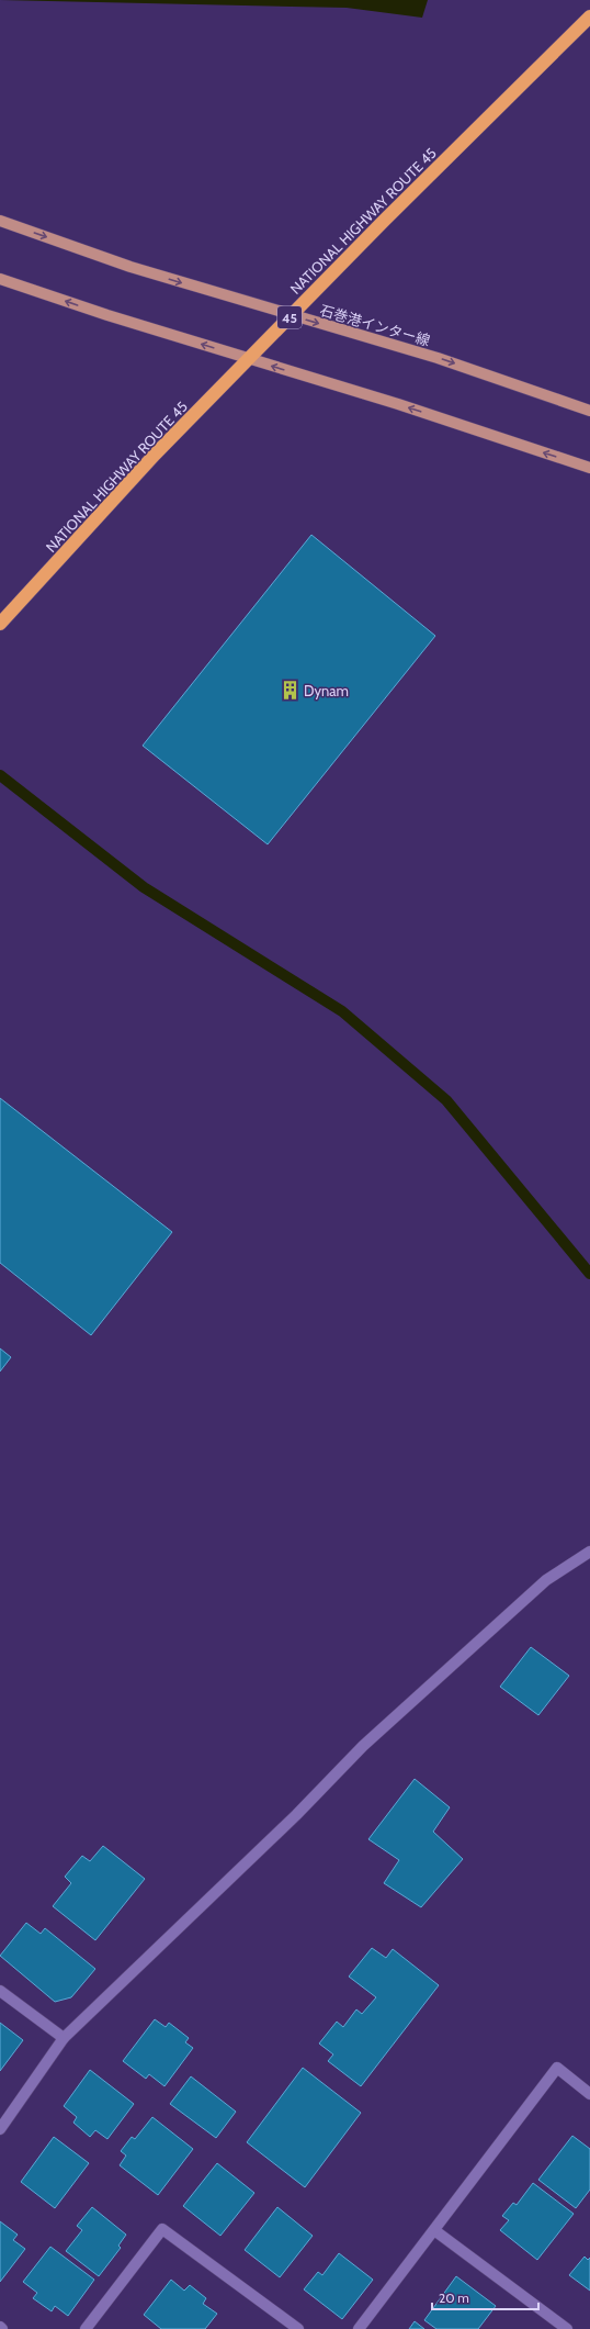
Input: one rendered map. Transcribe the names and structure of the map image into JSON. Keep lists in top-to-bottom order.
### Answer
{
  "streets": {
    "highway": ["NATIONAL HIGHWAY ROUTE 45", "45"],
    "main road": ["石巻港インター線"]
  },
  "crossings": [
    ["NATIONAL HIGHWAY ROUTE 45", "石巻港インター線"]
  ],
  "places": {
    "building": ["Dynam"]
  },
  "scale_bar": "20 m"
}
